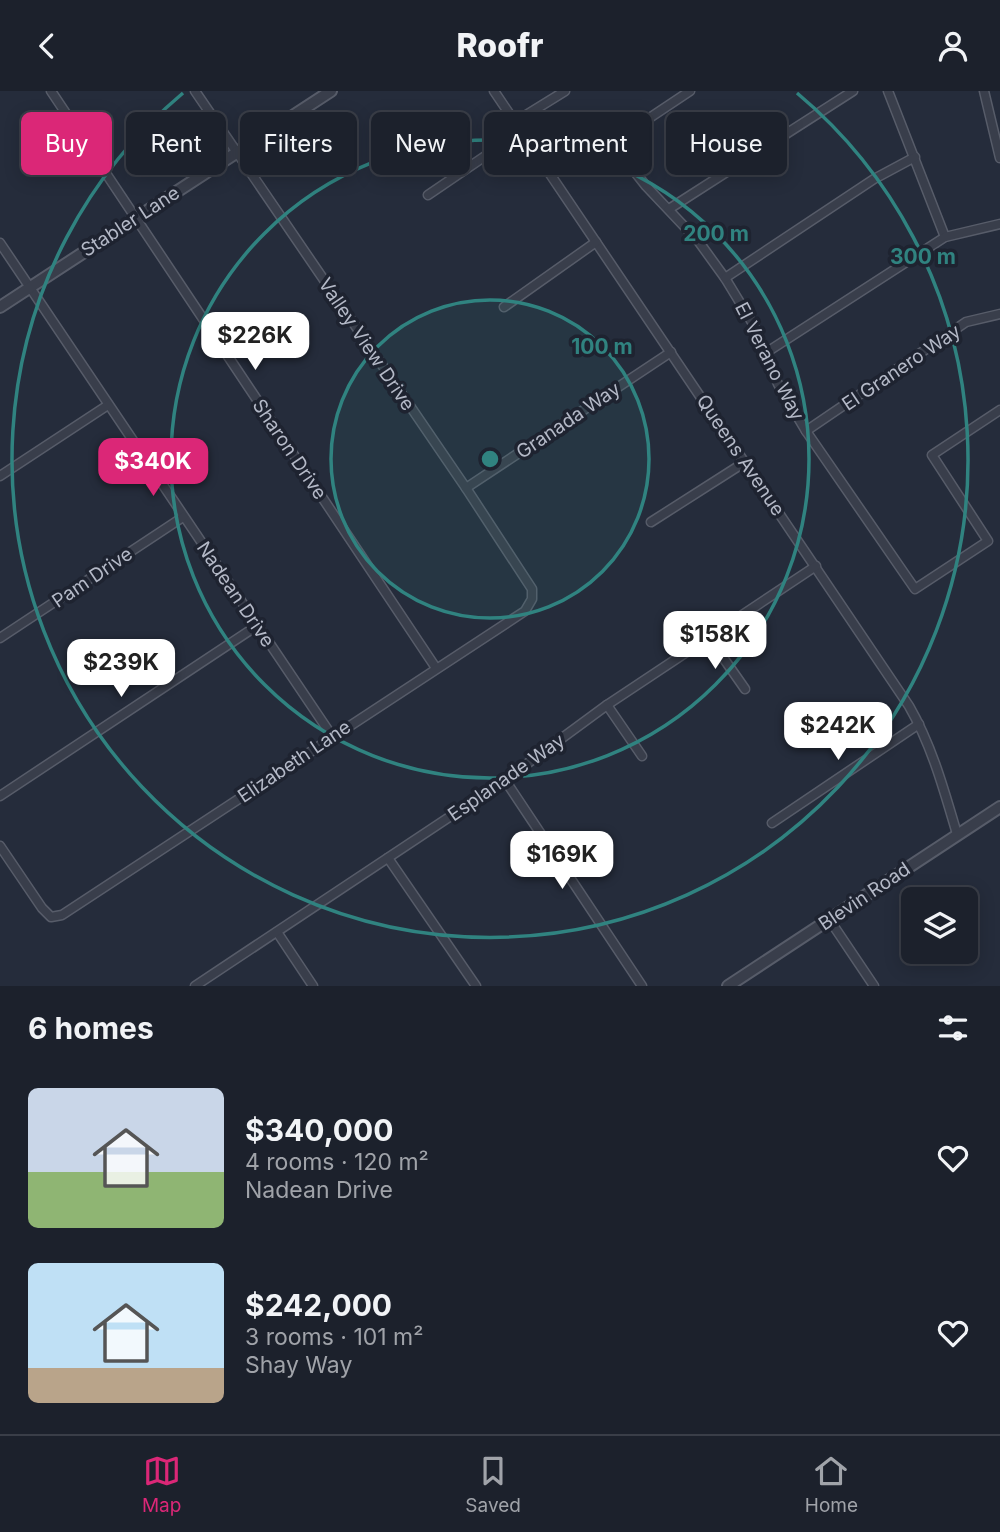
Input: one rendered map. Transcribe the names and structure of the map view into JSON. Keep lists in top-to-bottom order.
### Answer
{
  "streets": {
    "street": [
      "Stabler Lane",
      "Valley View Drive",
      "El Verano Way",
      "El Granero Way",
      "Granada Way",
      "Sharon Drive",
      "Queens Avenue",
      "Pam Drive",
      "Nadean Drive",
      "Elizabeth Lane",
      "Esplanade Way",
      "Blevin Road"
    ]
  },
  "crossings": [
    ["Stabler Lane", "Valley View Drive"],
    ["Stabler Lane", "Sharon Drive"],
    ["Stabler Lane", "Nadean Drive"],
    ["Valley View Drive", "Granada Way"],
    ["Valley View Drive", "Elizabeth Lane"],
    ["El Verano Way", "El Granero Way"],
    ["Granada Way", "Queens Avenue"],
    ["Sharon Drive", "Elizabeth Lane"],
    ["Queens Avenue", "Esplanade Way"],
    ["Queens Avenue", "Blevin Road"],
    ["Pam Drive", "Nadean Drive"],
    ["Nadean Drive", "Elizabeth Lane"]
  ],
  "page": {
    "header": "Roofr",
    "chip": [
      "Buy",
      "Rent",
      "Filters",
      "New",
      "Apartment",
      "House"
    ],
    "price": [
      "$226K",
      "$340K",
      "$158K",
      "$239K",
      "$242K",
      "$169K"
    ],
    "heading": "6 homes",
    "list": [
      {
        "name": "$340,000",
        "note": "4 rooms · 120 m² · Nadean Drive"
      },
      {
        "name": "$242,000",
        "note": "3 rooms · 101 m² · Shay Way"
      }
    ],
    "tabs": ["Map", "Saved", "Home"]
  },
  "rings": ["200 m", "300 m", "100 m"]
}
